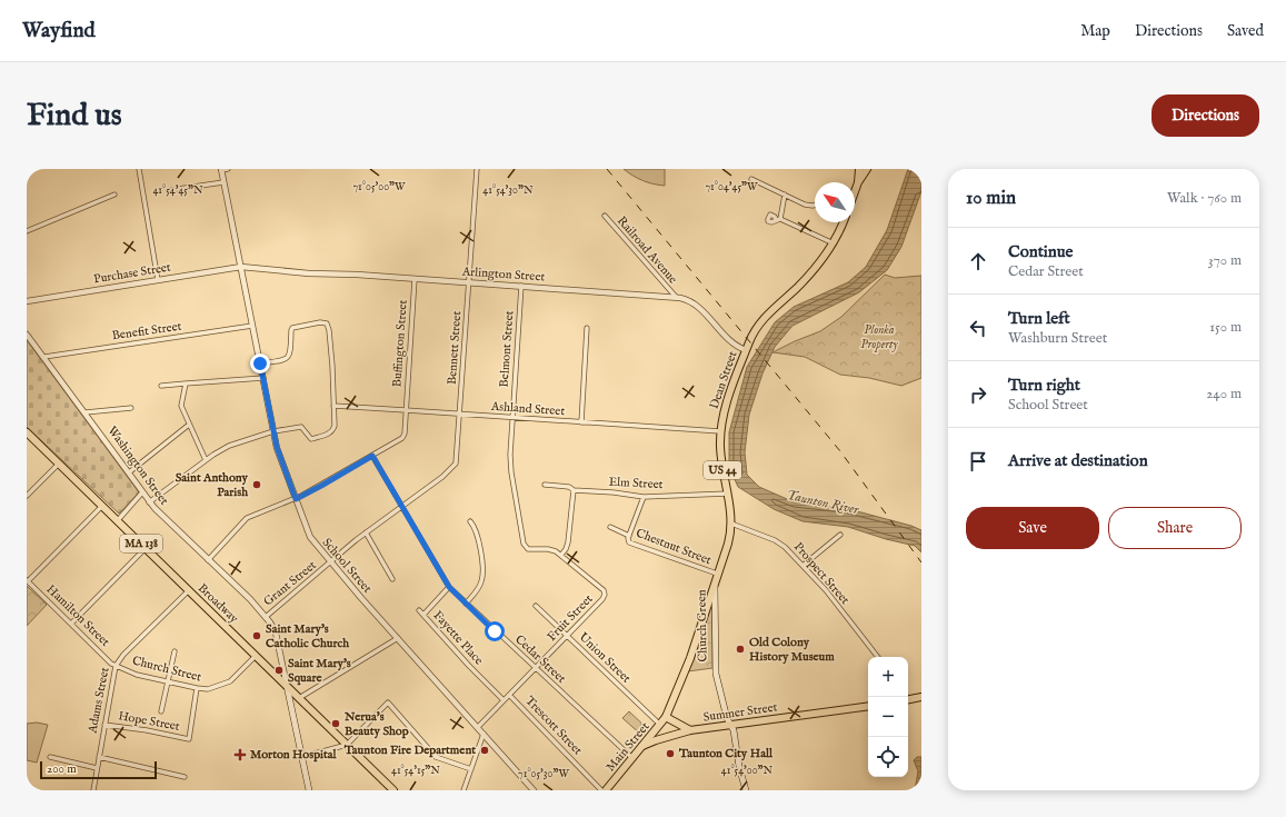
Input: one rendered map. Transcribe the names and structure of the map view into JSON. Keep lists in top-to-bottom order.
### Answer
{
  "streets": {
    "main road": [
      "Dean Street",
      "US 44",
      "MA 138",
      "Broadway",
      "Church Green",
      "Summer Street",
      "Main Street"
    ],
    "street": [
      "Railroad Avenue",
      "Purchase Street",
      "Arlington Street",
      "Benefit Street",
      "Buffington Street",
      "Bennett Street",
      "Belmont Street",
      "Ashland Street",
      "Washington Street",
      "Elm Street",
      "Chestnut Street",
      "School Street",
      "Prospect Street",
      "Grant Street",
      "Hamilton Street",
      "Fruit Street",
      "Fayette Place",
      "Union Street",
      "Cedar Street",
      "Church Street",
      "Adams Street",
      "Hope Street",
      "Trescott Street"
    ]
  },
  "crossings": [
    ["Railroad Avenue", "Arlington Street"],
    ["Purchase Street", "Arlington Street"],
    ["Purchase Street", "School Street"],
    ["Arlington Street", "Buffington Street"],
    ["Arlington Street", "Bennett Street"],
    ["Arlington Street", "Belmont Street"],
    ["Arlington Street", "Dean Street"],
    ["Arlington Street", "School Street"],
    ["Benefit Street", "Washington Street"],
    ["Benefit Street", "School Street"],
    ["Buffington Street", "Ashland Street"],
    ["Buffington Street", "Cedar Street"],
    ["Bennett Street", "Ashland Street"],
    ["Bennett Street", "Grant Street"],
    ["Belmont Street", "Ashland Street"],
    ["Belmont Street", "Fruit Street"],
    ["Dean Street", "Ashland Street"],
    ["Dean Street", "Elm Street"],
    ["Dean Street", "Chestnut Street"],
    ["Dean Street", "Prospect Street"],
    ["Dean Street", "Church Green"],
    ["Ashland Street", "Grant Street"],
    ["Washington Street", "Grant Street"],
    ["School Street", "Grant Street"],
    ["School Street", "Fruit Street"],
    ["Grant Street", "Cedar Street"],
    ["Broadway", "Church Street"],
    ["Broadway", "Adams Street"],
    ["Hamilton Street", "Church Street"],
    ["Hamilton Street", "Adams Street"],
    ["Fruit Street", "Fayette Place"],
    ["Fruit Street", "Union Street"],
    ["Fruit Street", "Cedar Street"],
    ["Fruit Street", "Trescott Street"],
    ["Church Green", "Summer Street"],
    ["Church Green", "Main Street"],
    ["Fayette Place", "Cedar Street"],
    ["Union Street", "Main Street"],
    ["Cedar Street", "Main Street"],
    ["Church Street", "Adams Street"],
    ["Church Street", "Hope Street"],
    ["Adams Street", "Hope Street"],
    ["Summer Street", "Main Street"]
  ],
  "water": ["Taunton River"],
  "parks": ["Plonka Property"],
  "places": {
    "other": [
      "Saint Anthony Parish",
      "Saint Mary's Catholic Church",
      "Old Colony History Museum",
      "Saint Mary's Square",
      "Nerua's Beauty Shop",
      "Taunton Fire Department",
      "Taunton City Hall"
    ],
    "health": ["Morton Hospital"]
  },
  "scale_bar": "200 m",
  "north": "top left",
  "page": {
    "header": "Wayfind",
    "nav": ["Map", "Directions", "Saved"],
    "buttons": [
      "Directions",
      ["Save", "Share"]
    ],
    "title": "Find us",
    "heading": ["10 min", "Walk · 760 m"],
    "list": [
      ["Continue", "Cedar Street", "370 m"],
      ["Turn left", "Washburn Street", "150 m"],
      ["Turn right", "School Street", "240 m"],
      "Arrive at destination"
    ],
    "map_buttons": ["+", "−"],
    "scale": "200 m"
  },
  "coordinates": [
    "71°05'00\"W",
    "71°04'45\"W",
    "41°54'45\"N",
    "41°54'30\"N",
    "41°54'15\"N",
    "41°54'00\"N",
    "71°05'30\"W"
  ]
}
